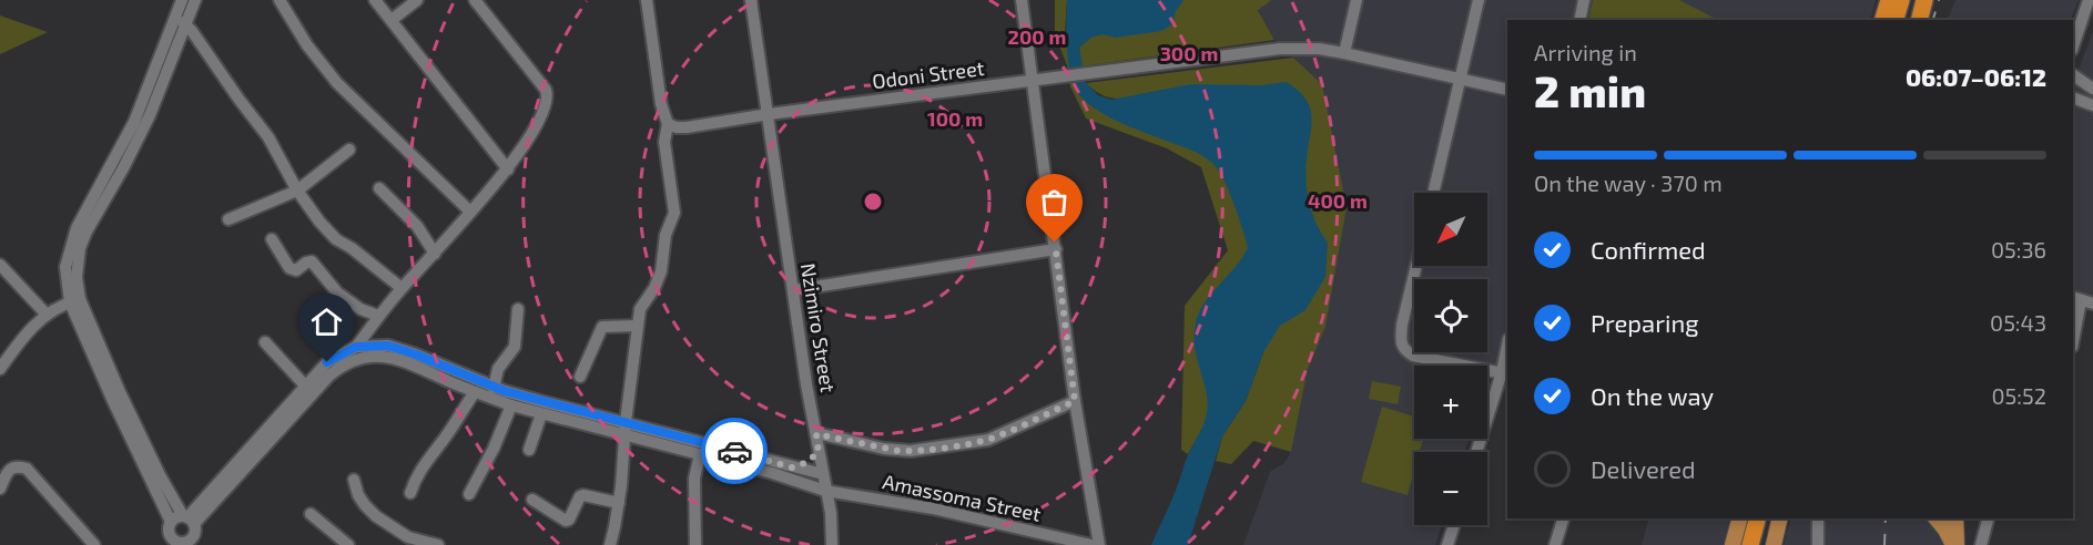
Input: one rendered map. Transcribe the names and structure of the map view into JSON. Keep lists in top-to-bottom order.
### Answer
{
  "streets": {
    "street": ["Odoni Street", "Nzimiro Street", "Amassoma Street"]
  },
  "crossings": [
    ["Odoni Street", "Nzimiro Street"],
    ["Nzimiro Street", "Amassoma Street"]
  ],
  "north": "bottom left",
  "page": {
    "heading": ["2 min", "Arriving in", "06:07–06:12"],
    "bar": "On the way · 370 m",
    "map_buttons": ["+", "−"],
    "list": [
      ["Confirmed", "05:36"],
      ["Preparing", "05:43"],
      ["On the way", "05:52"],
      "Delivered"
    ]
  },
  "rings": [
    "200 m",
    "300 m",
    "100 m",
    "400 m"
  ]
}
